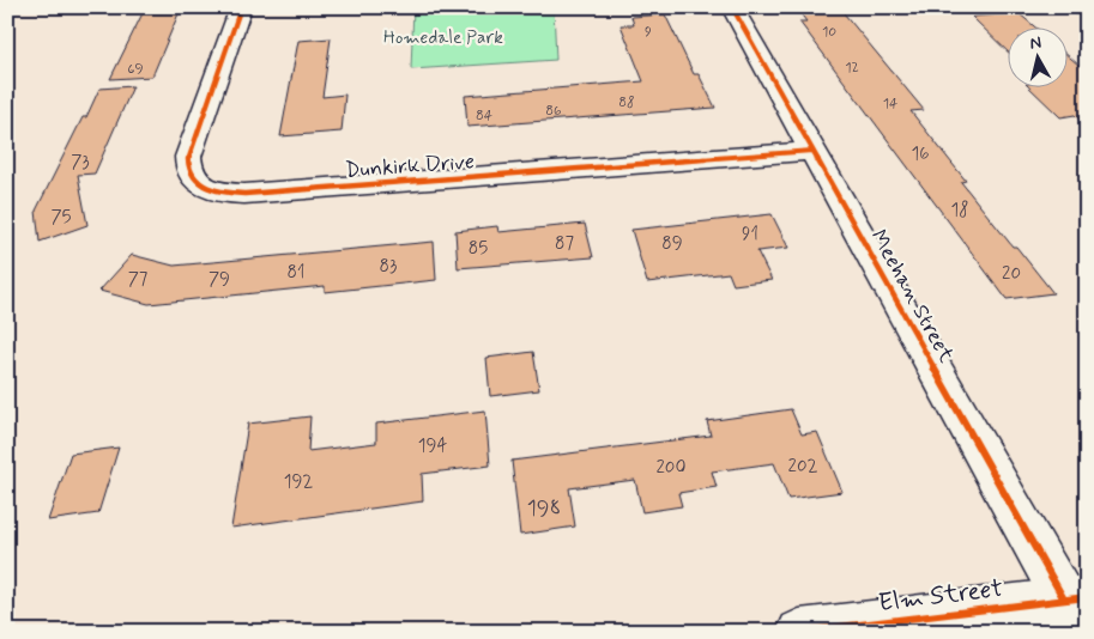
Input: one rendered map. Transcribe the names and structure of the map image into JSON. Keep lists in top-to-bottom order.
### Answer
{
  "streets": {
    "street": ["Dunkirk Drive", "Meehan Street", "Elm Street"]
  },
  "crossings": [
    ["Dunkirk Drive", "Meehan Street"],
    ["Meehan Street", "Elm Street"]
  ],
  "parks": ["Homedale Park"],
  "house_numbers": [
    "9",
    "10",
    "12",
    "69",
    "88",
    "14",
    "86",
    "84",
    "16",
    "73",
    "18",
    "75",
    "91",
    "87",
    "89",
    "85",
    "83",
    "81",
    "20",
    "77",
    "79",
    "194",
    "202",
    "200",
    "192",
    "198"
  ],
  "north": "top"
}
